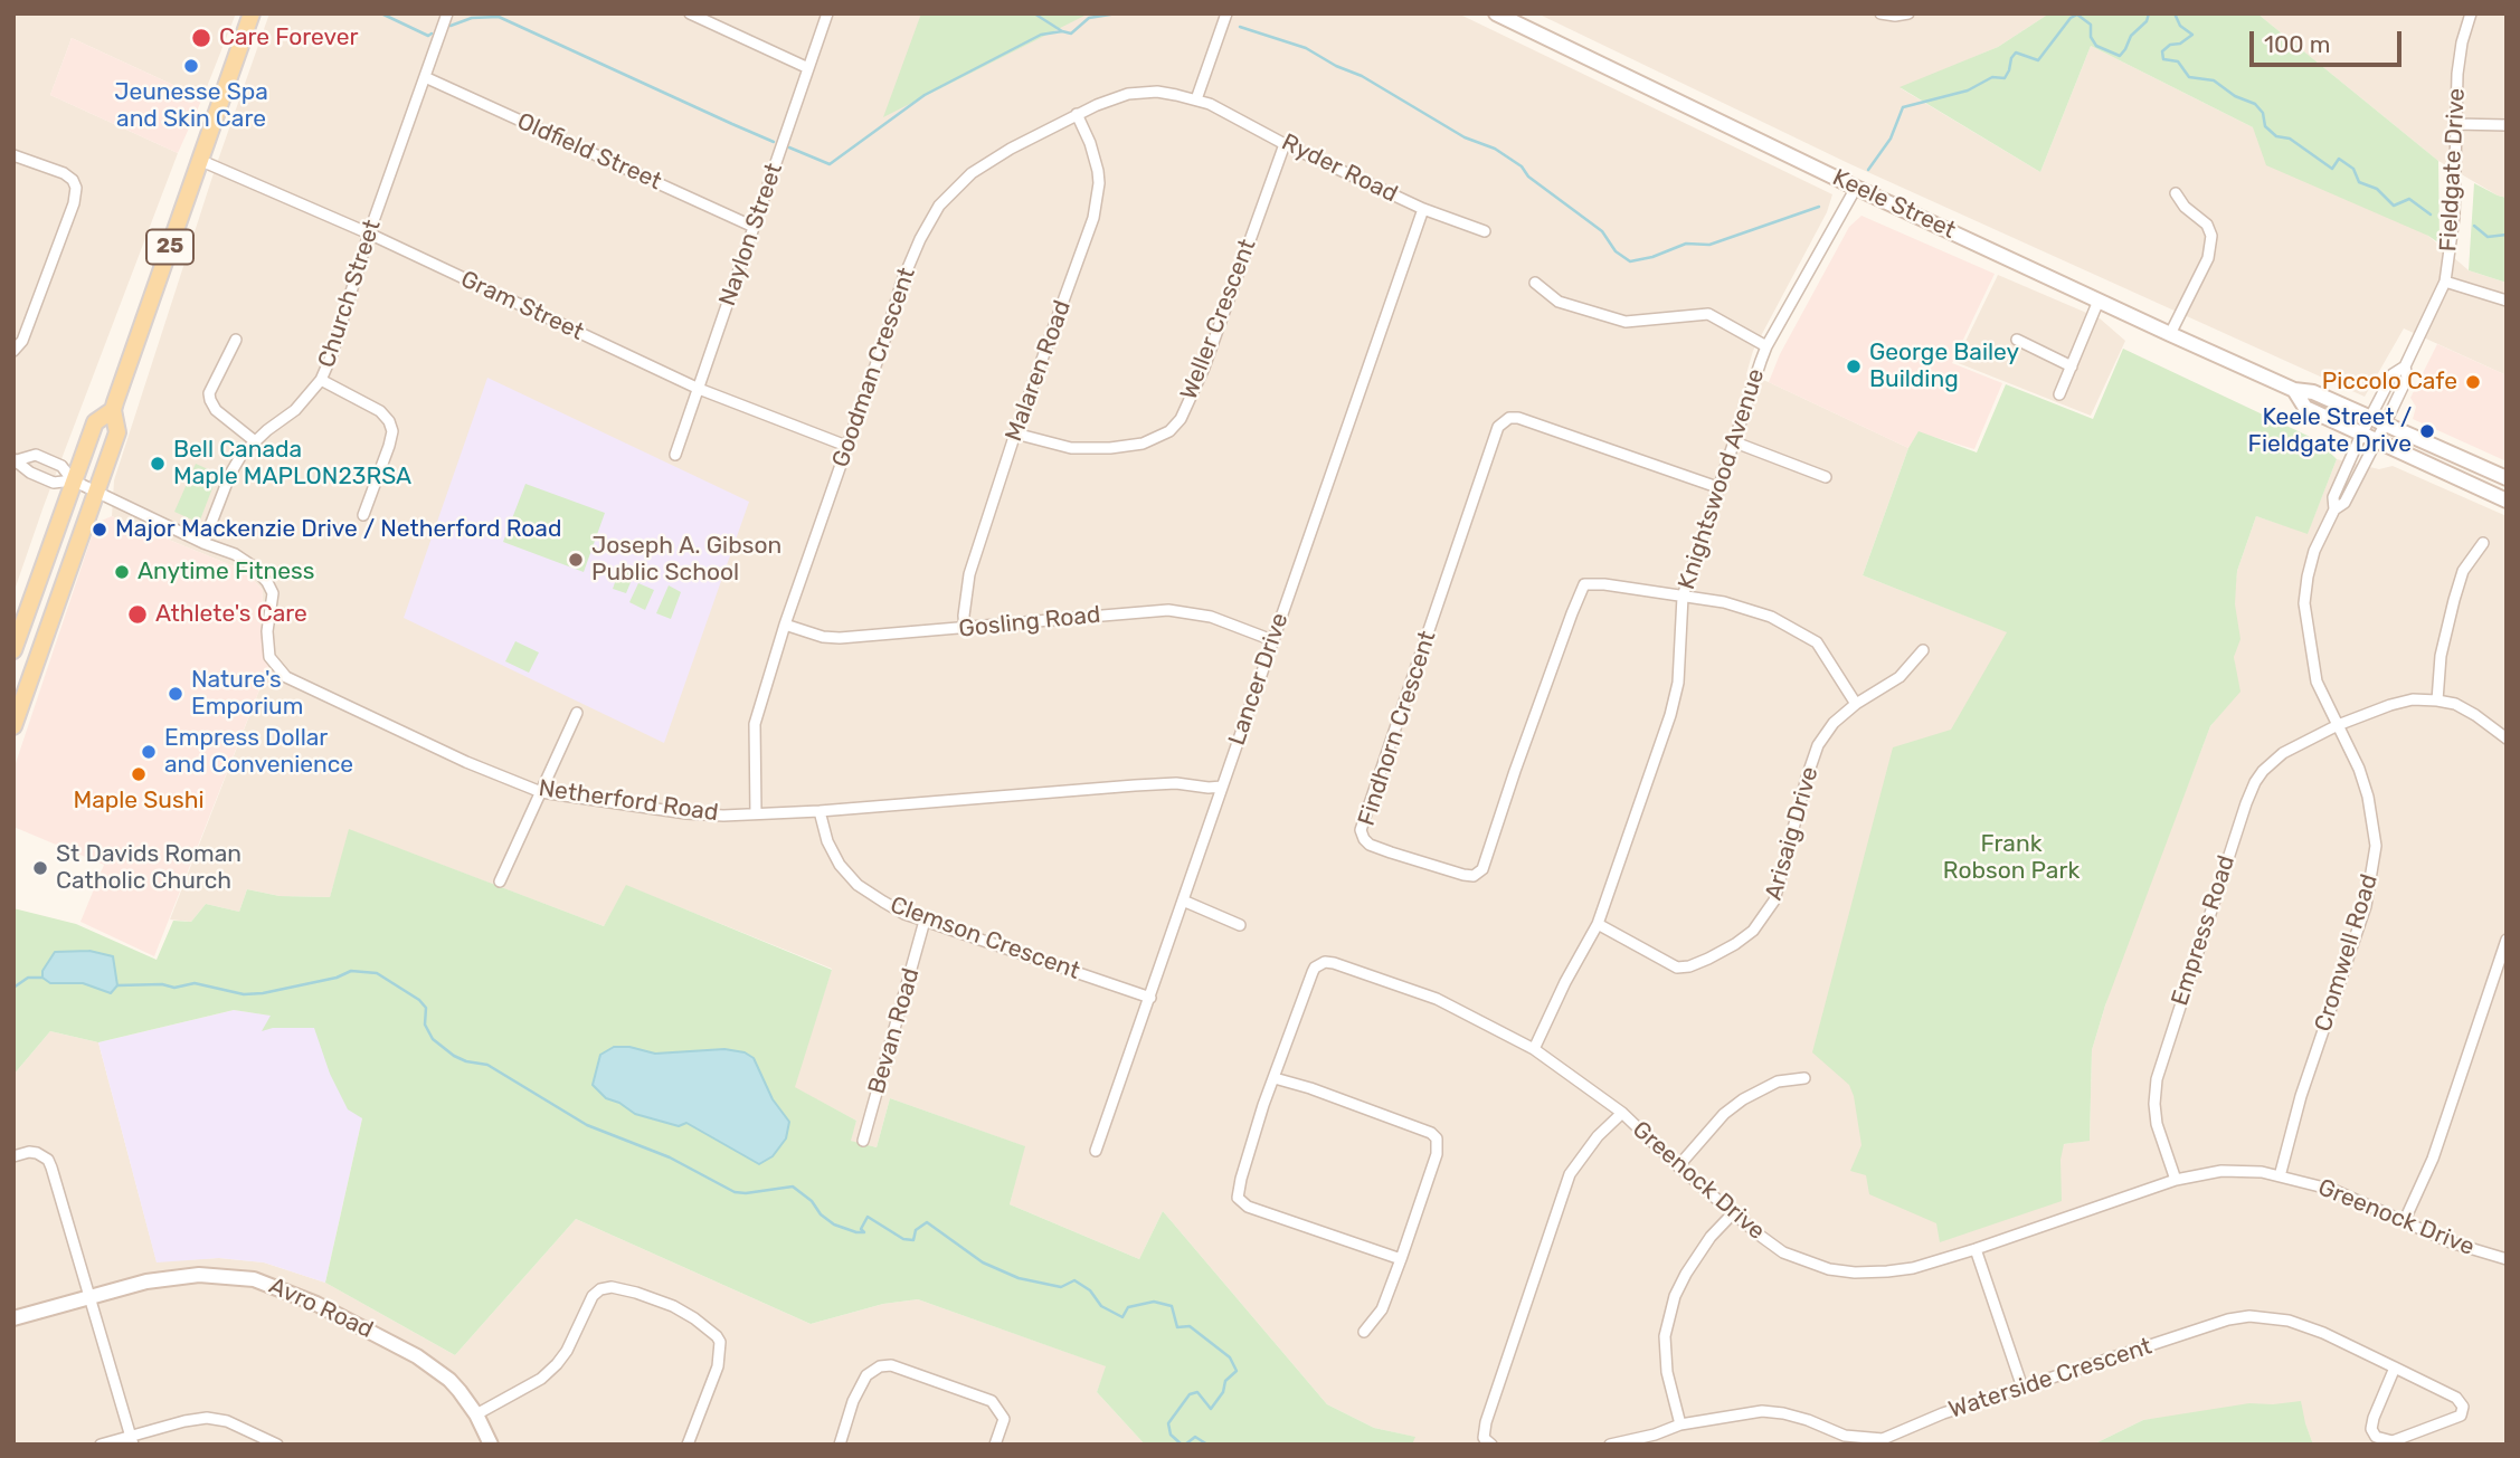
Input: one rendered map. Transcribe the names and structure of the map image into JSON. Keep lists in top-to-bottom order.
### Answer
{
  "streets": {
    "main road": ["Keele Street", "25", "Avro Road"],
    "street": [
      "Oldfield Street",
      "Ryder Road",
      "Fieldgate Drive",
      "Naylon Street",
      "Church Street",
      "Gram Street",
      "Weller Crescent",
      "Goodman Crescent",
      "Malaren Road",
      "Knightswood Avenue",
      "Gosling Road",
      "Lancer Drive",
      "Findhorn Crescent",
      "Netherford Road",
      "Arisaig Drive",
      "Empress Road",
      "Clemson Crescent",
      "Cromwell Road",
      "Bevan Road",
      "Greenock Drive",
      "Waterside Crescent"
    ]
  },
  "crossings": [
    ["Oldfield Street", "Naylon Street"],
    ["Oldfield Street", "Church Street"],
    ["Ryder Road", "Weller Crescent"],
    ["Ryder Road", "Goodman Crescent"],
    ["Ryder Road", "Lancer Drive"],
    ["Fieldgate Drive", "Keele Street"],
    ["Fieldgate Drive", "Cromwell Road"],
    ["Keele Street", "Knightswood Avenue"],
    ["Keele Street", "Cromwell Road"],
    ["Naylon Street", "Gram Street"],
    ["25", "Gram Street"],
    ["25", "Netherford Road"],
    ["Church Street", "Gram Street"],
    ["Church Street", "Netherford Road"],
    ["Gram Street", "Goodman Crescent"],
    ["Weller Crescent", "Malaren Road"],
    ["Goodman Crescent", "Malaren Road"],
    ["Goodman Crescent", "Gosling Road"],
    ["Goodman Crescent", "Netherford Road"],
    ["Malaren Road", "Gosling Road"],
    ["Knightswood Avenue", "Findhorn Crescent"],
    ["Knightswood Avenue", "Arisaig Drive"],
    ["Knightswood Avenue", "Greenock Drive"],
    ["Gosling Road", "Lancer Drive"],
    ["Lancer Drive", "Netherford Road"],
    ["Lancer Drive", "Clemson Crescent"],
    ["Netherford Road", "Clemson Crescent"],
    ["Empress Road", "Cromwell Road"],
    ["Empress Road", "Greenock Drive"],
    ["Clemson Crescent", "Bevan Road"],
    ["Cromwell Road", "Greenock Drive"]
  ],
  "parks": ["Frank Robson Park"],
  "places": [
    "Care Forever",
    "Jeunesse Spa and Skin Care",
    "George Bailey Building",
    "Piccolo Cafe",
    "Keele Street / Fieldgate Drive",
    "Bell Canada Maple MAPLON23RSA",
    "Major Mackenzie Drive / Netherford Road",
    "Joseph A. Gibson Public School",
    "Anytime Fitness",
    "Athlete's Care",
    "Nature's Emporium",
    "Empress Dollar and Convenience",
    "Maple Sushi",
    "St Davids Roman Catholic Church"
  ],
  "scale_bar": "100 m"
}
